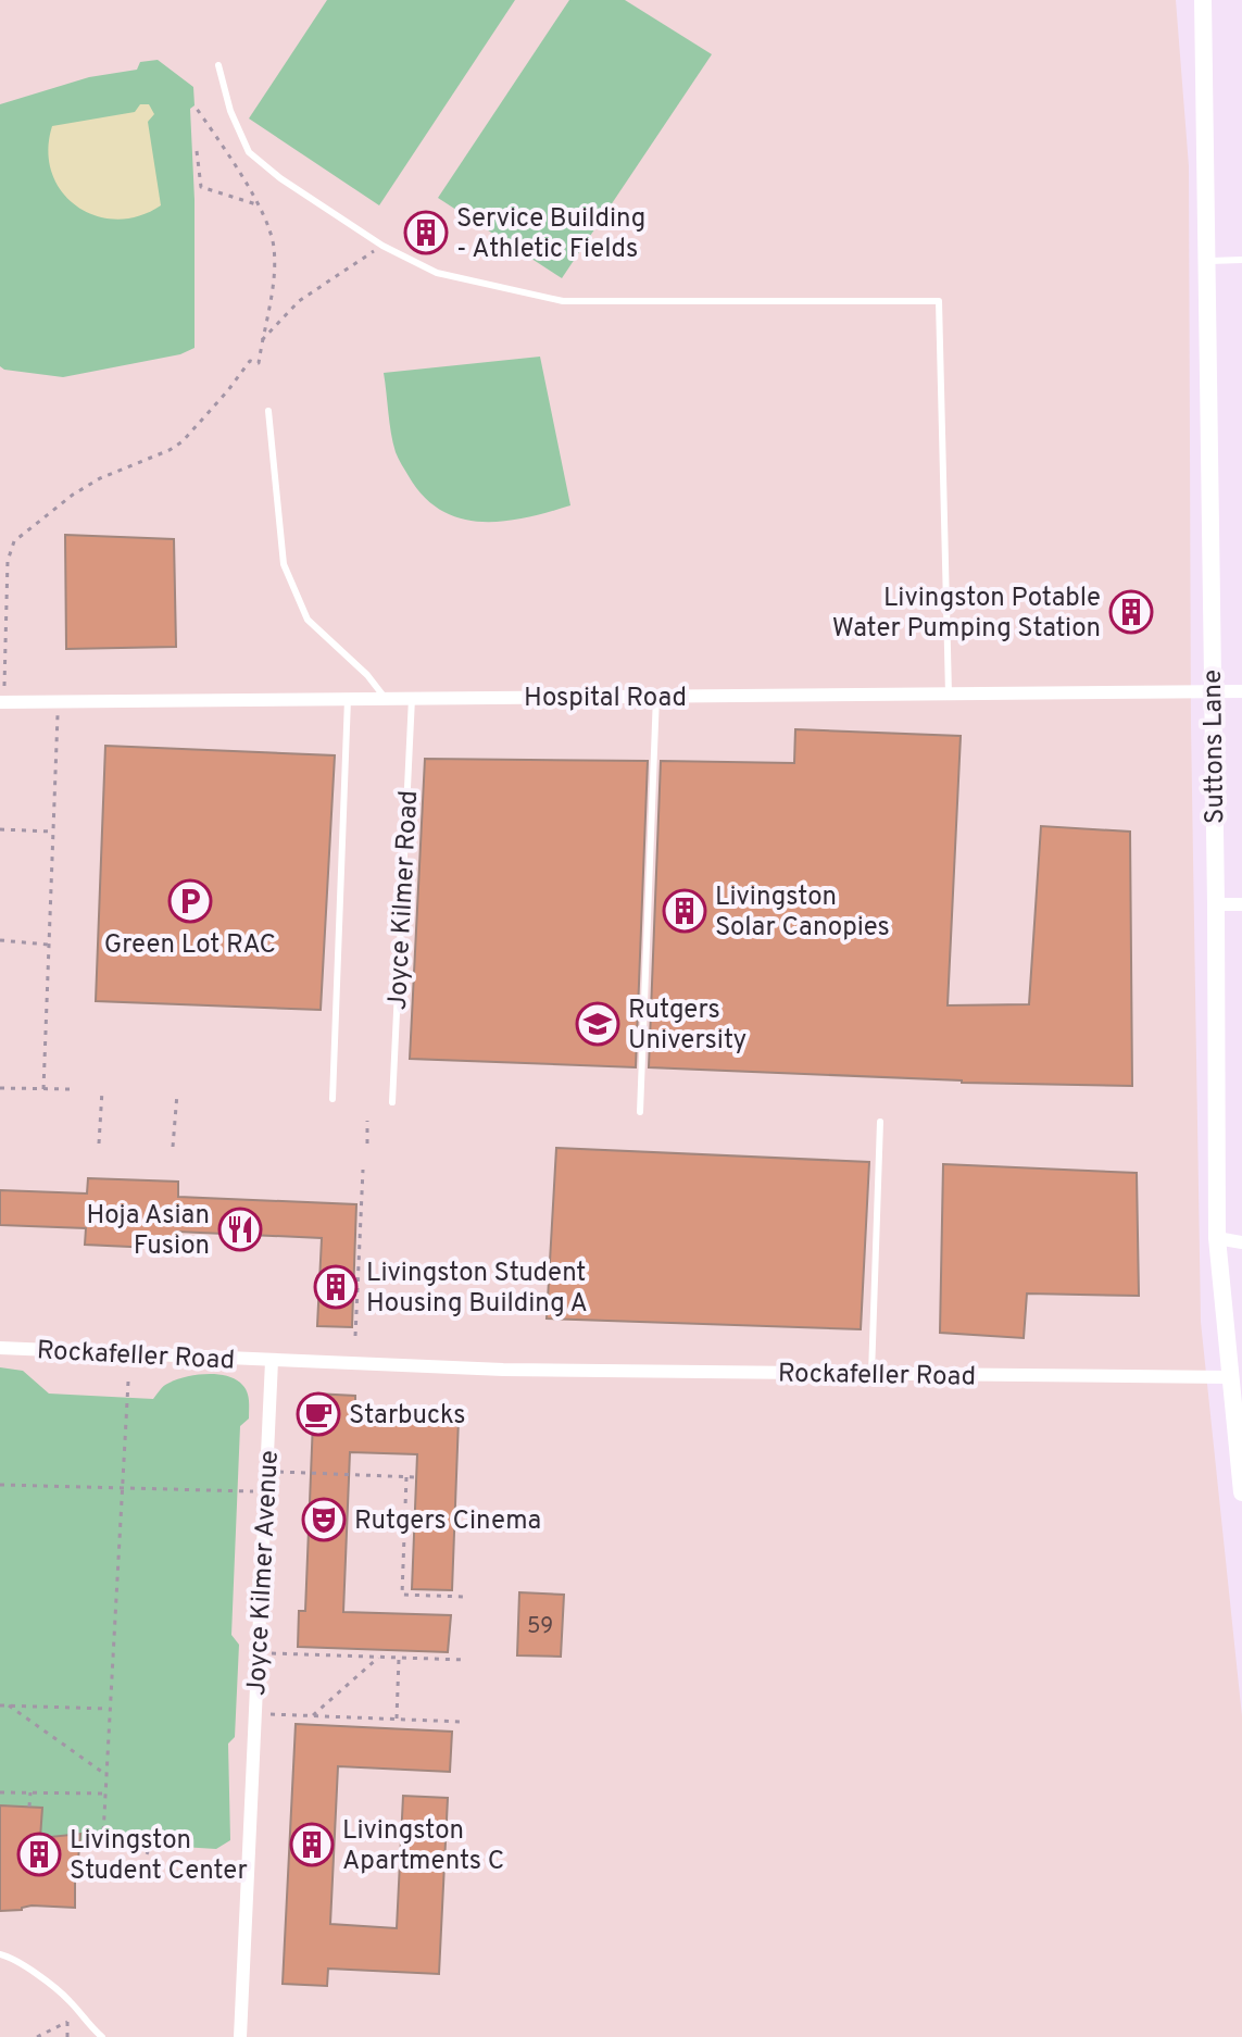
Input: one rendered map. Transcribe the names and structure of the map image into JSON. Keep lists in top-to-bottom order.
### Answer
{
  "streets": {
    "street": [
      "Hospital Road",
      "Suttons Lane",
      "Rockafeller Road",
      "Joyce Kilmer Avenue"
    ],
    "lane": ["Joyce Kilmer Road"]
  },
  "crossings": [
    ["Hospital Road", "Suttons Lane"],
    ["Hospital Road", "Joyce Kilmer Road"],
    ["Suttons Lane", "Rockafeller Road"],
    ["Rockafeller Road", "Joyce Kilmer Avenue"]
  ],
  "places": {
    "building": [
      "Service Building - Athletic Fields",
      "Livingston Potable Water Pumping Station",
      "Livingston Solar Canopies",
      "Livingston Student Housing Building A",
      "Livingston Apartments C",
      "Livingston Student Center"
    ],
    "parking": ["Green Lot RAC"],
    "school or university": ["Rutgers University"],
    "restaurant": ["Hoja Asian Fusion"],
    "cafe": ["Starbucks"],
    "theatre": ["Rutgers Cinema"]
  },
  "house_numbers": ["59"]
}
